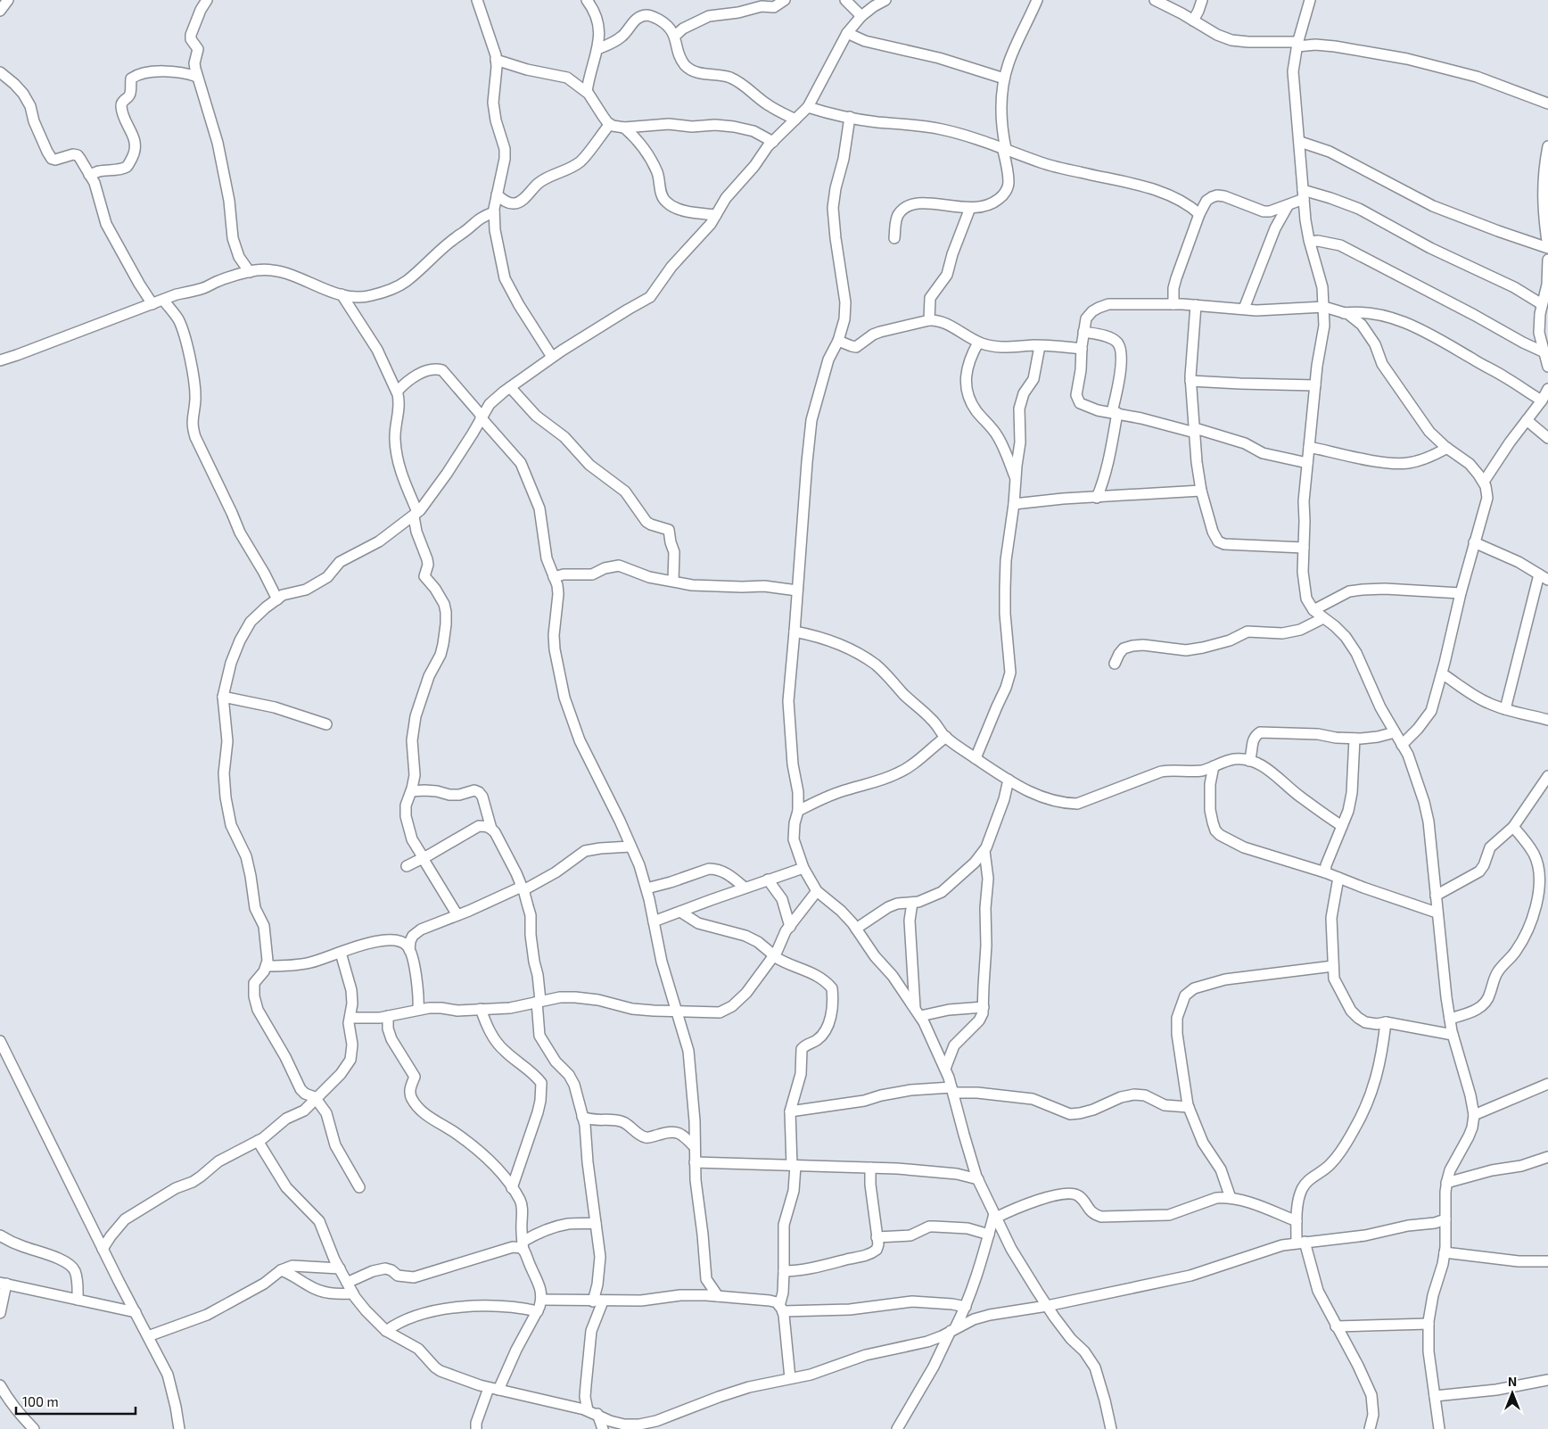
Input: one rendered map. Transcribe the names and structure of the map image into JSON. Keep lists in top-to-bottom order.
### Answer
{
  "scale_bar": "100 m",
  "north": "top"
}
